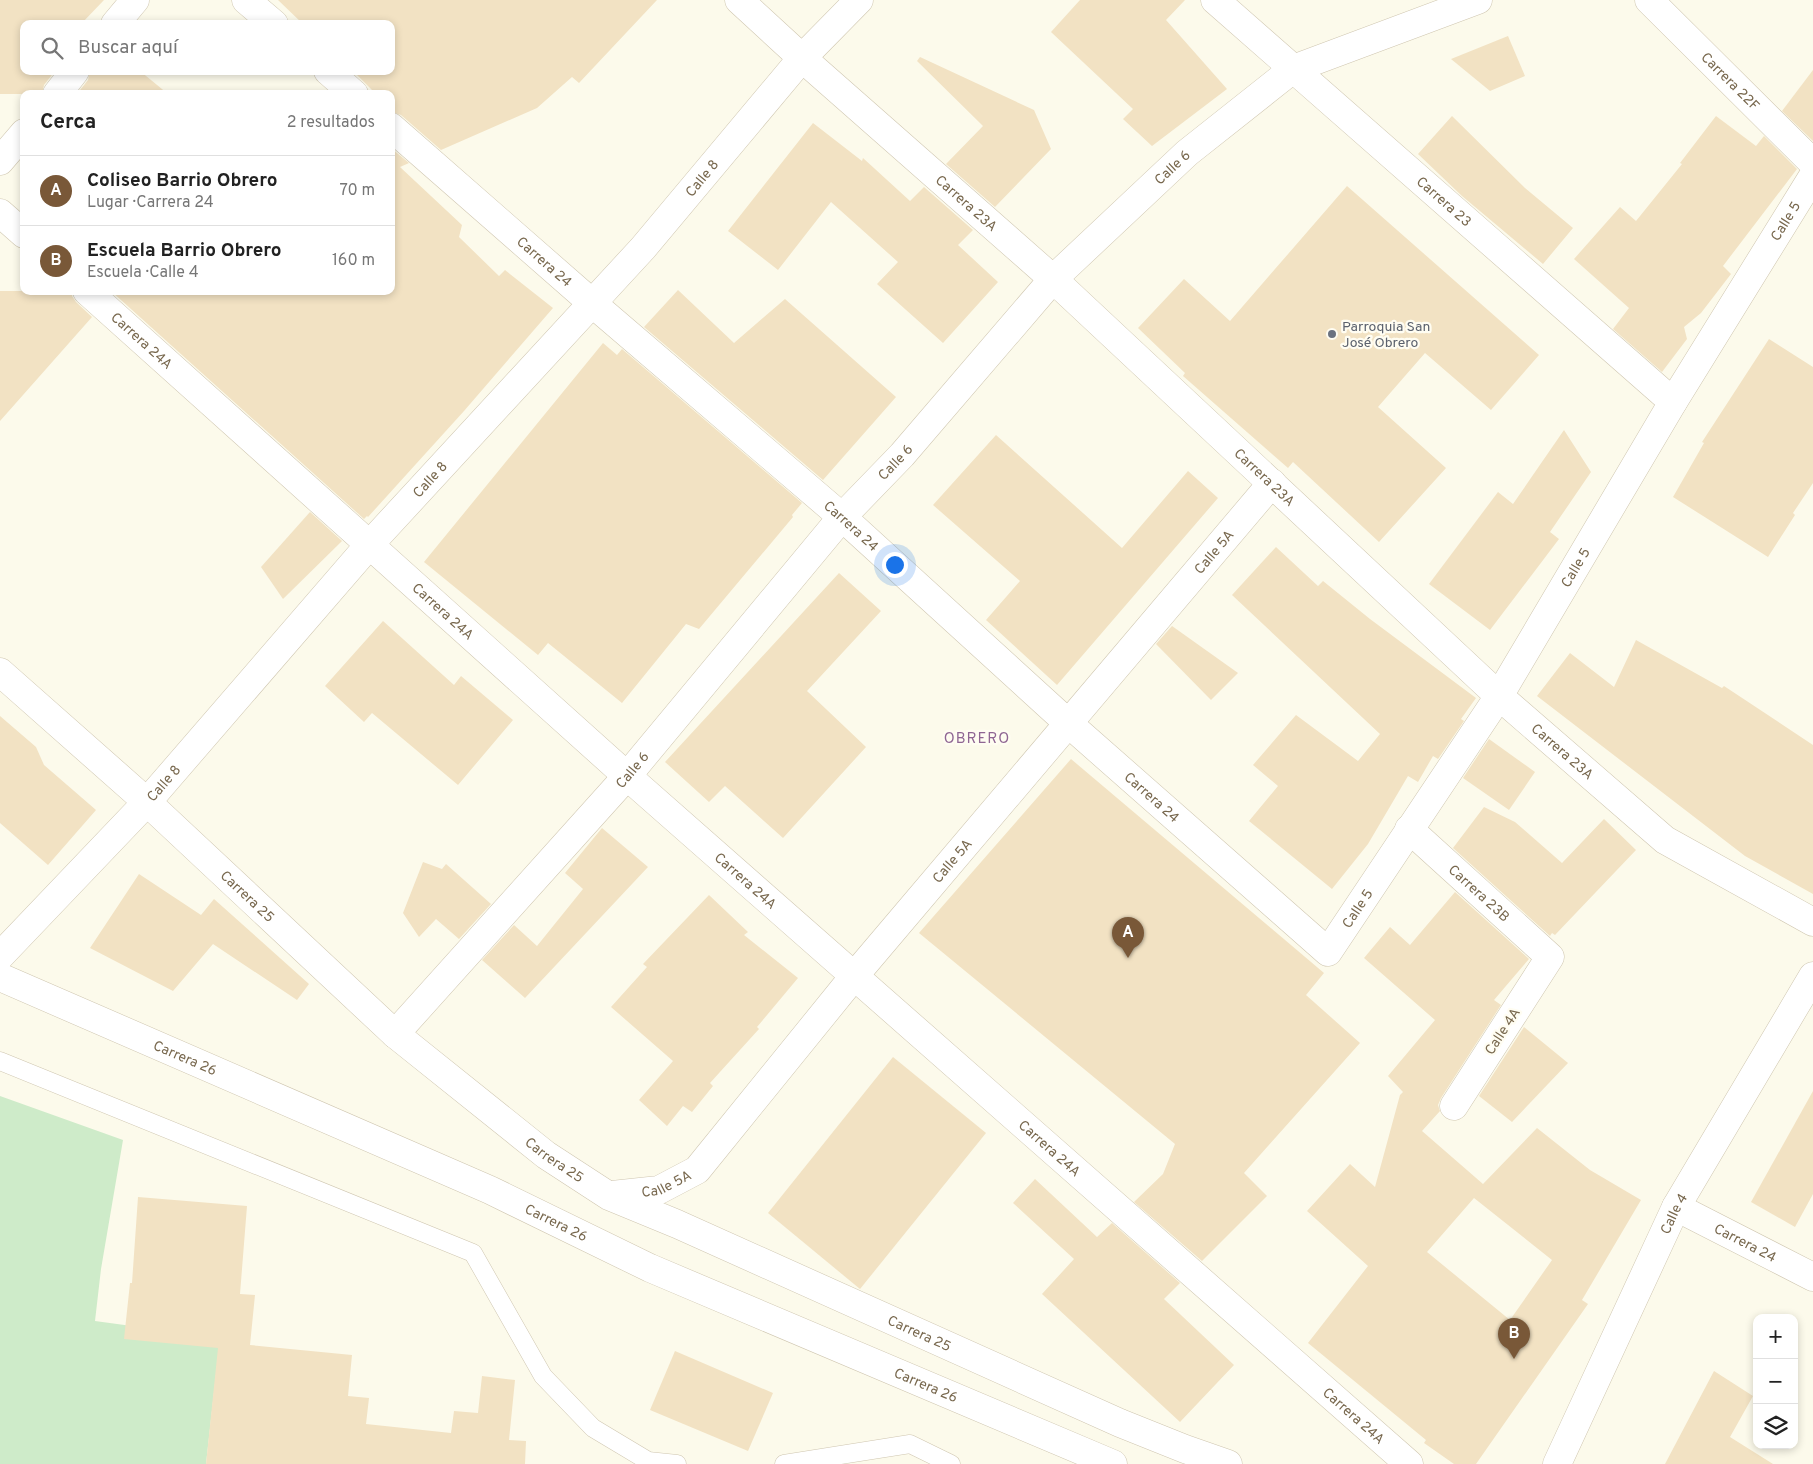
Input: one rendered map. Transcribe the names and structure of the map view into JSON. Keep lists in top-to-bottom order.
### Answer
{
  "streets": {
    "street": [
      "Carrera 22F",
      "Calle 6",
      "Calle 8",
      "Carrera 23",
      "Carrera 23A",
      "Calle 5",
      "Carrera 24",
      "Carrera 24A",
      "Calle 5A",
      "Carrera 23B",
      "Carrera 25",
      "Calle 4A",
      "Carrera 26",
      "Calle 4"
    ]
  },
  "crossings": [
    ["Calle 6", "Carrera 23"],
    ["Calle 6", "Carrera 23A"],
    ["Calle 6", "Carrera 24"],
    ["Calle 6", "Carrera 24A"],
    ["Calle 6", "Carrera 25"],
    ["Calle 8", "Carrera 23A"],
    ["Calle 8", "Carrera 24"],
    ["Calle 8", "Carrera 24A"],
    ["Calle 8", "Carrera 25"],
    ["Carrera 23", "Calle 5"],
    ["Carrera 23A", "Calle 5"],
    ["Carrera 23A", "Calle 5A"],
    ["Calle 5", "Carrera 24"],
    ["Calle 5", "Carrera 23B"],
    ["Carrera 24", "Calle 5A"],
    ["Carrera 24", "Calle 4"],
    ["Carrera 24A", "Calle 5A"],
    ["Calle 5A", "Carrera 25"],
    ["Carrera 23B", "Calle 4A"]
  ],
  "districts": ["OBRERO"],
  "places": ["Parroquia San José Obrero"],
  "page": {
    "search": "Buscar aquí",
    "heading": ["Cerca", "2 resultados"],
    "list": [
      {
        "mark": "A",
        "name": "Coliseo Barrio Obrero",
        "note": "Lugar · Carrera 24",
        "value": "70 m"
      },
      {
        "mark": "B",
        "name": "Escuela Barrio Obrero",
        "note": "Escuela · Calle 4",
        "value": "160 m"
      }
    ],
    "pins": ["A", "B"],
    "map_buttons": ["+", "−"]
  }
}
